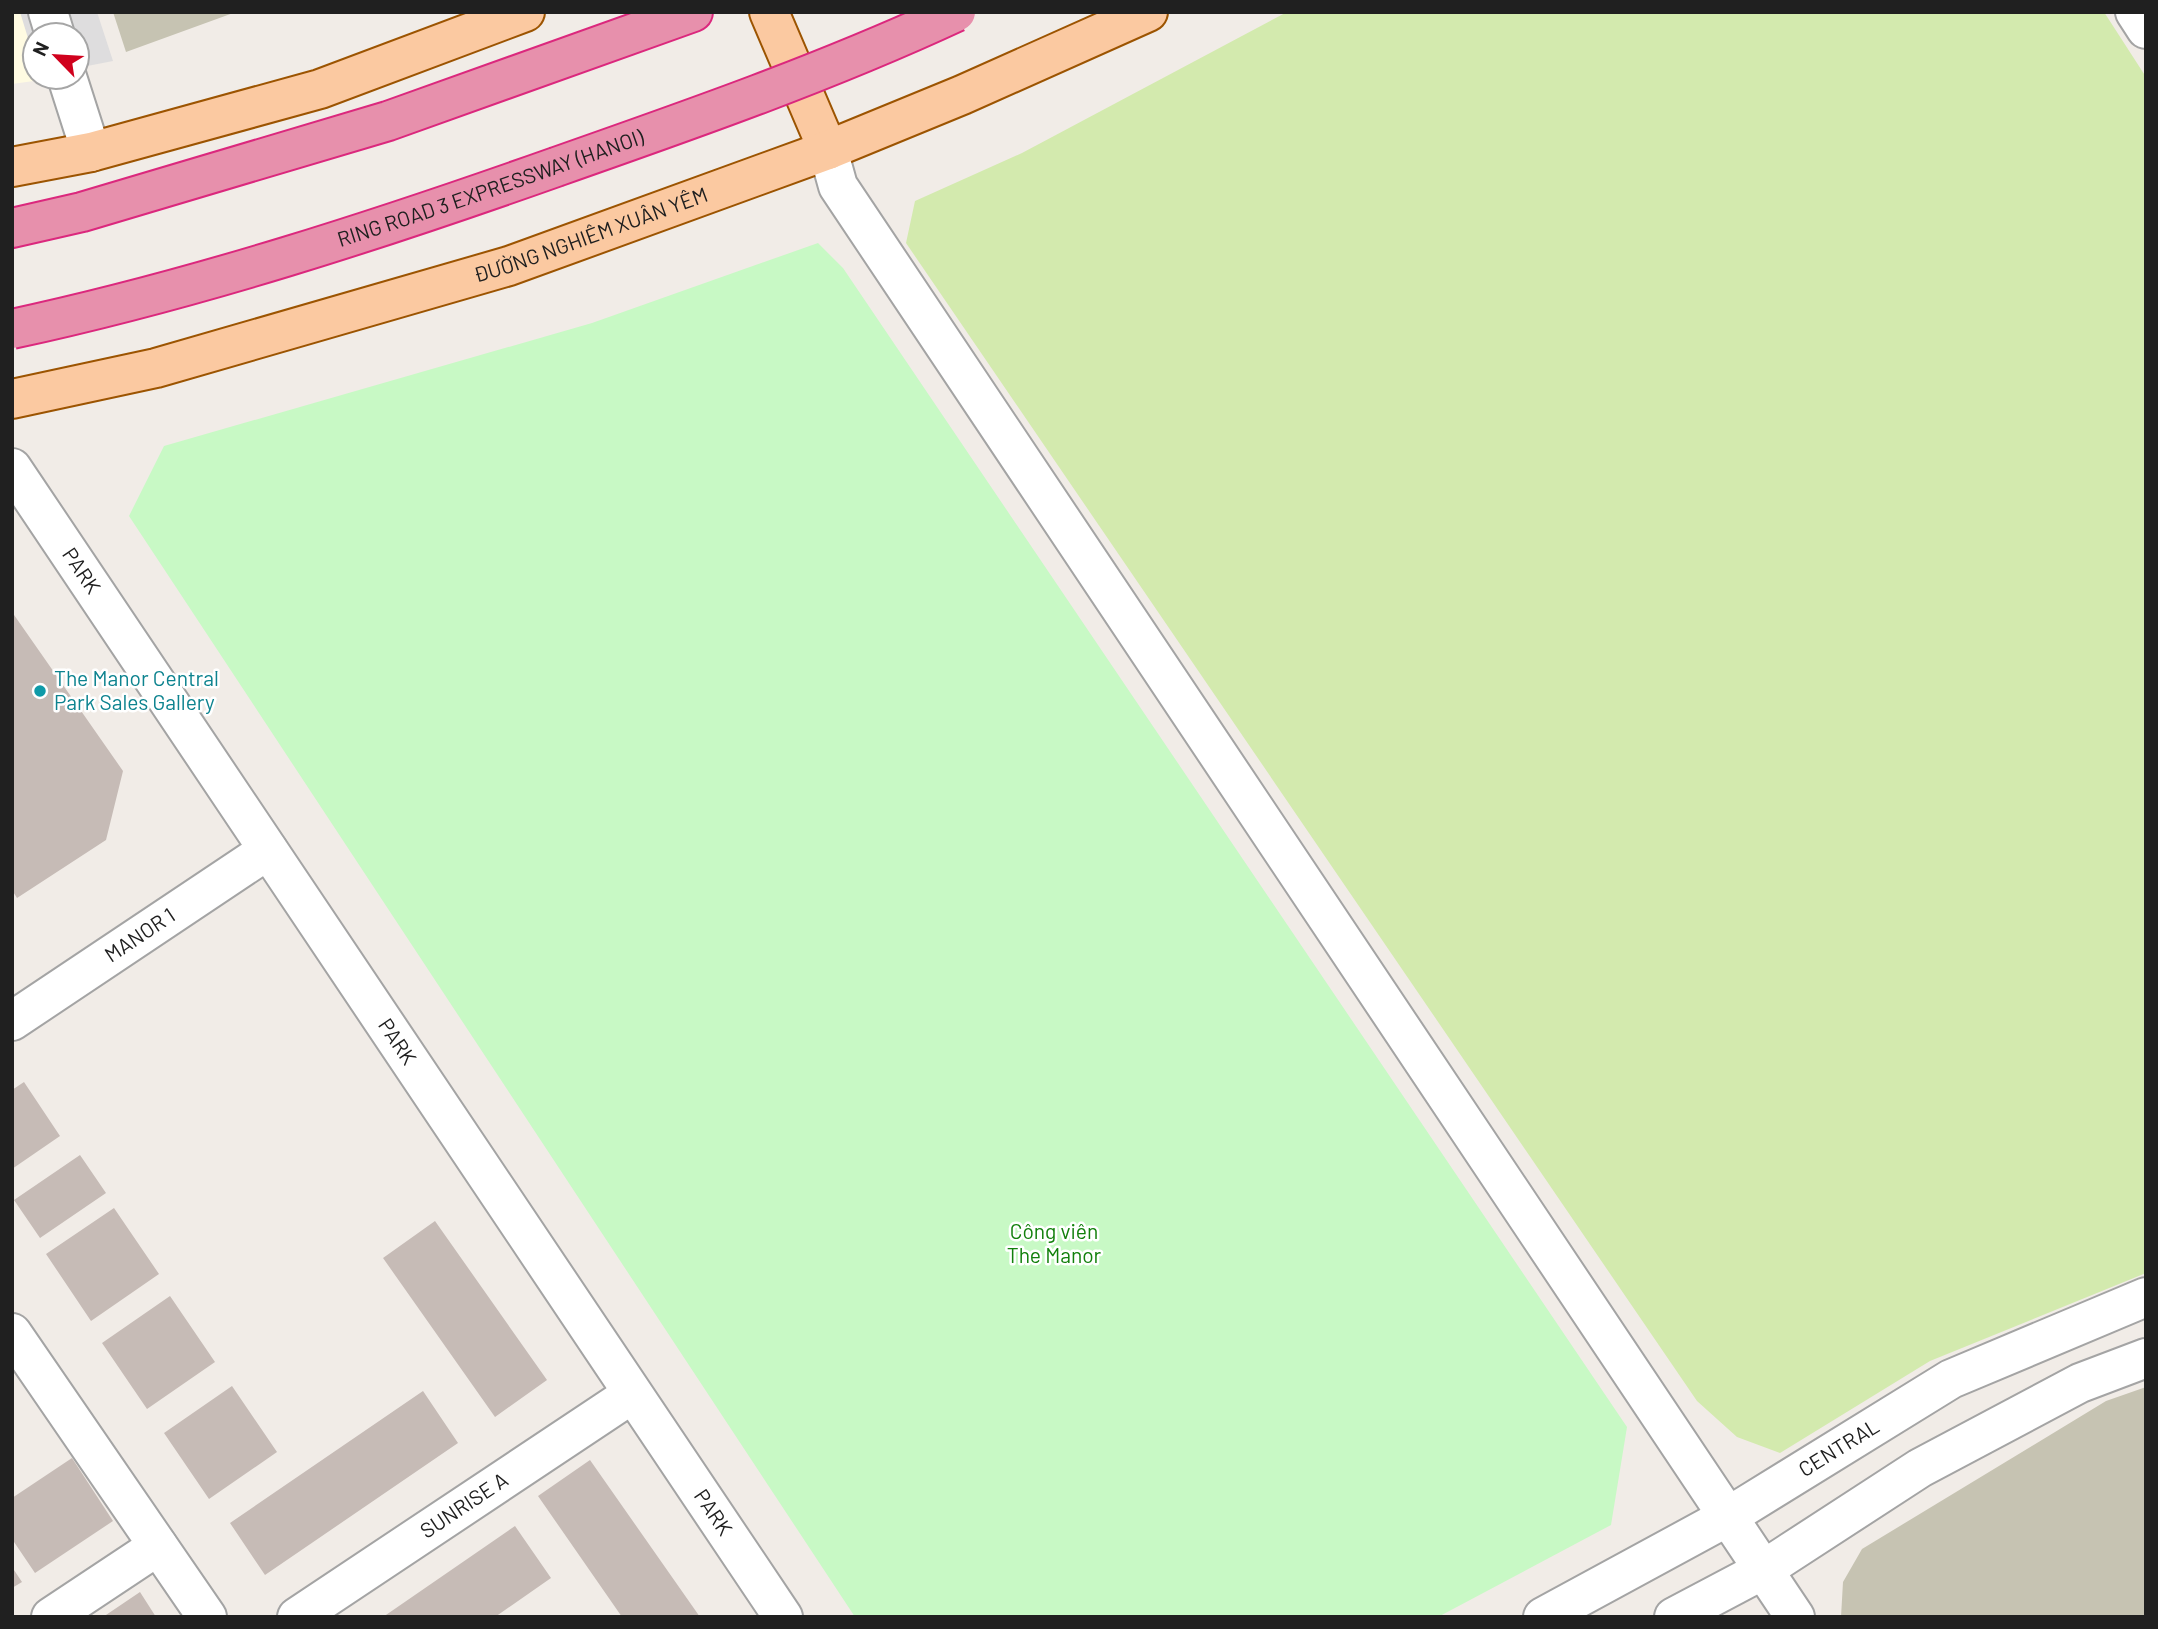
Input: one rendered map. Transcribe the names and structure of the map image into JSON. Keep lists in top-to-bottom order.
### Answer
{
  "streets": {
    "highway": ["RING ROAD 3 EXPRESSWAY (HANOI)"],
    "main road": ["ĐƯỜNG NGHIÊM XUÂN YÊM"],
    "street": [
      "PARK",
      "MANOR 1",
      "CENTRAL",
      "SUNRISE A"
    ]
  },
  "crossings": [
    ["PARK", "MANOR 1"],
    ["PARK", "SUNRISE A"]
  ],
  "parks": ["Công viên The Manor"],
  "places": ["The Manor Central Park Sales Gallery"],
  "north": "top left"
}
